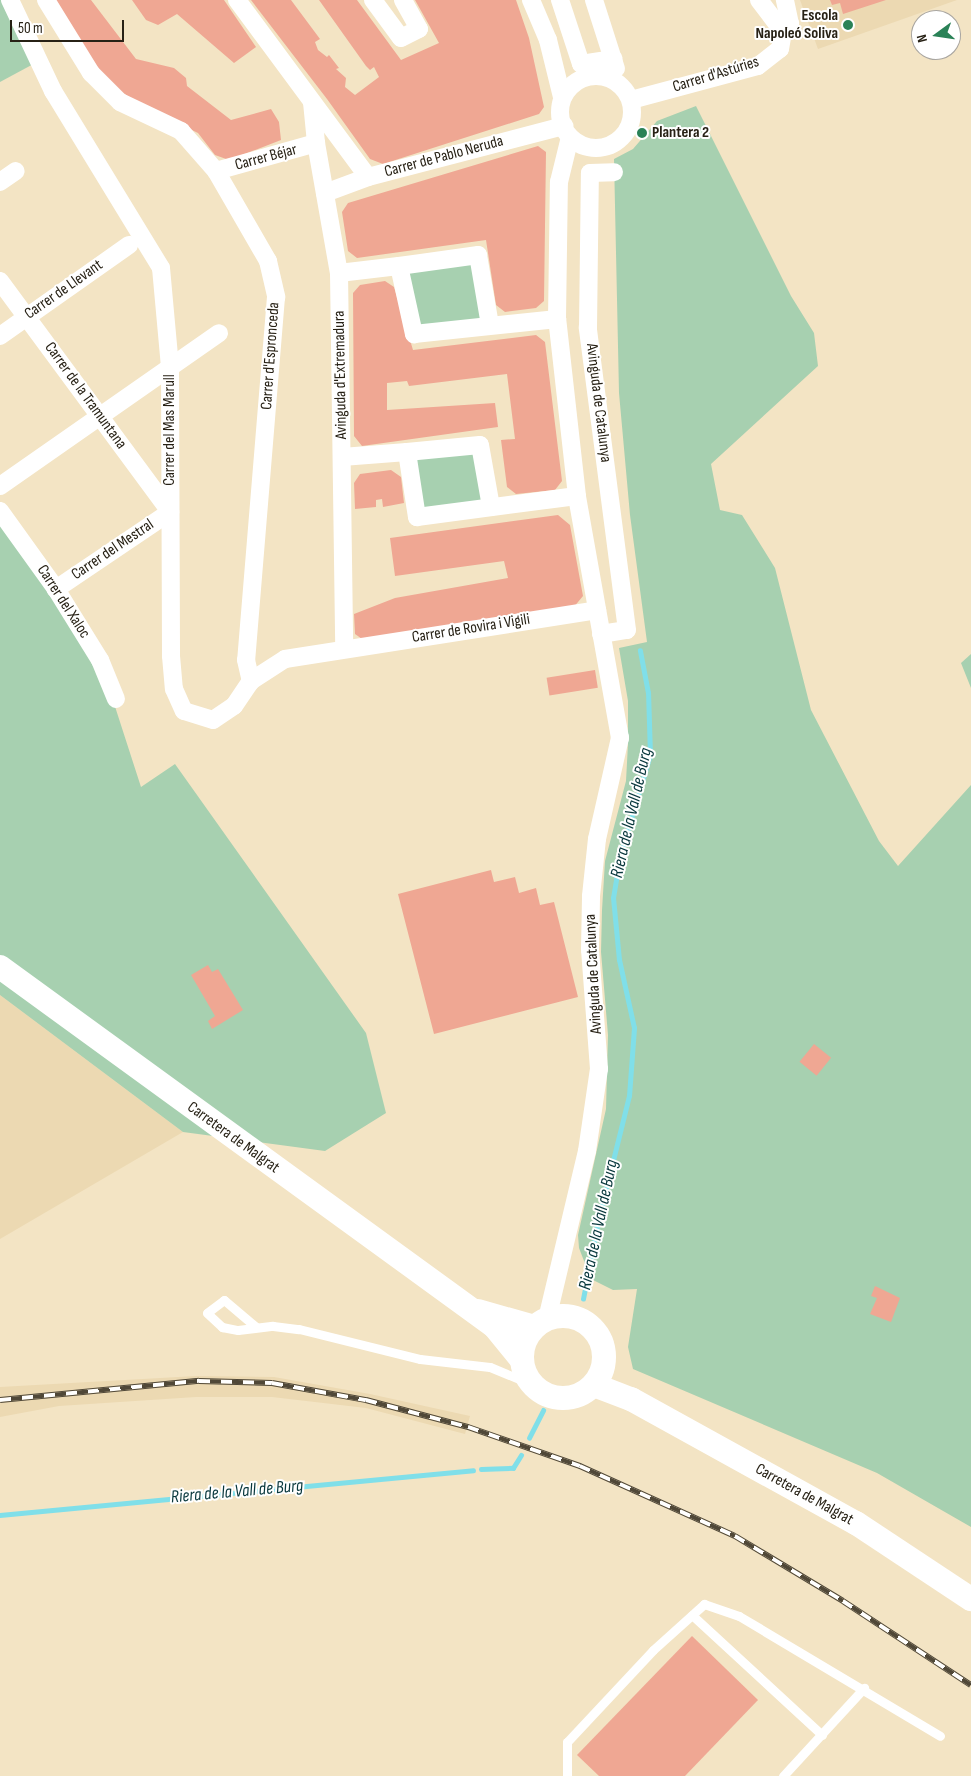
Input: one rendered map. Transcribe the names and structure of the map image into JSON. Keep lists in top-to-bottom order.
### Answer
{
  "streets": {
    "street": [
      "Carrer d'Astúries",
      "Carrer de Pablo Neruda",
      "Carrer Béjar",
      "Carrer de Llevant",
      "Carrer d'Espronceda",
      "Avinguda d'Extremadura",
      "Carrer de la Tramuntana",
      "Avinguda de Catalunya",
      "Carrer del Mas Marull",
      "Carrer del Mestral",
      "Carrer del Xaloc",
      "Carrer de Rovira i Vigili",
      "Carretera de Malgrat"
    ]
  },
  "crossings": [
    ["Carrer d'Astúries", "Carrer de Pablo Neruda"],
    ["Carrer d'Astúries", "Avinguda de Catalunya"],
    ["Carrer de Pablo Neruda", "Avinguda d'Extremadura"],
    ["Carrer de Pablo Neruda", "Avinguda de Catalunya"],
    ["Carrer Béjar", "Carrer d'Espronceda"],
    ["Carrer Béjar", "Avinguda d'Extremadura"],
    ["Carrer de Llevant", "Carrer de la Tramuntana"],
    ["Carrer d'Espronceda", "Carrer del Mas Marull"],
    ["Avinguda d'Extremadura", "Carrer del Mas Marull"],
    ["Avinguda d'Extremadura", "Carrer de Rovira i Vigili"],
    ["Carrer de la Tramuntana", "Carrer del Mas Marull"],
    ["Carrer de la Tramuntana", "Carrer del Mestral"],
    ["Avinguda de Catalunya", "Carrer de Rovira i Vigili"],
    ["Avinguda de Catalunya", "Carretera de Malgrat"],
    ["Carrer del Mas Marull", "Carrer del Mestral"],
    ["Carrer del Mas Marull", "Carrer de Rovira i Vigili"],
    ["Carrer del Mestral", "Carrer del Xaloc"]
  ],
  "water": ["Riera de la Vall de Burg"],
  "places": ["Escola Napoleó Soliva", "Plantera 2"],
  "scale_bar": "50 m",
  "north": "left"
}
